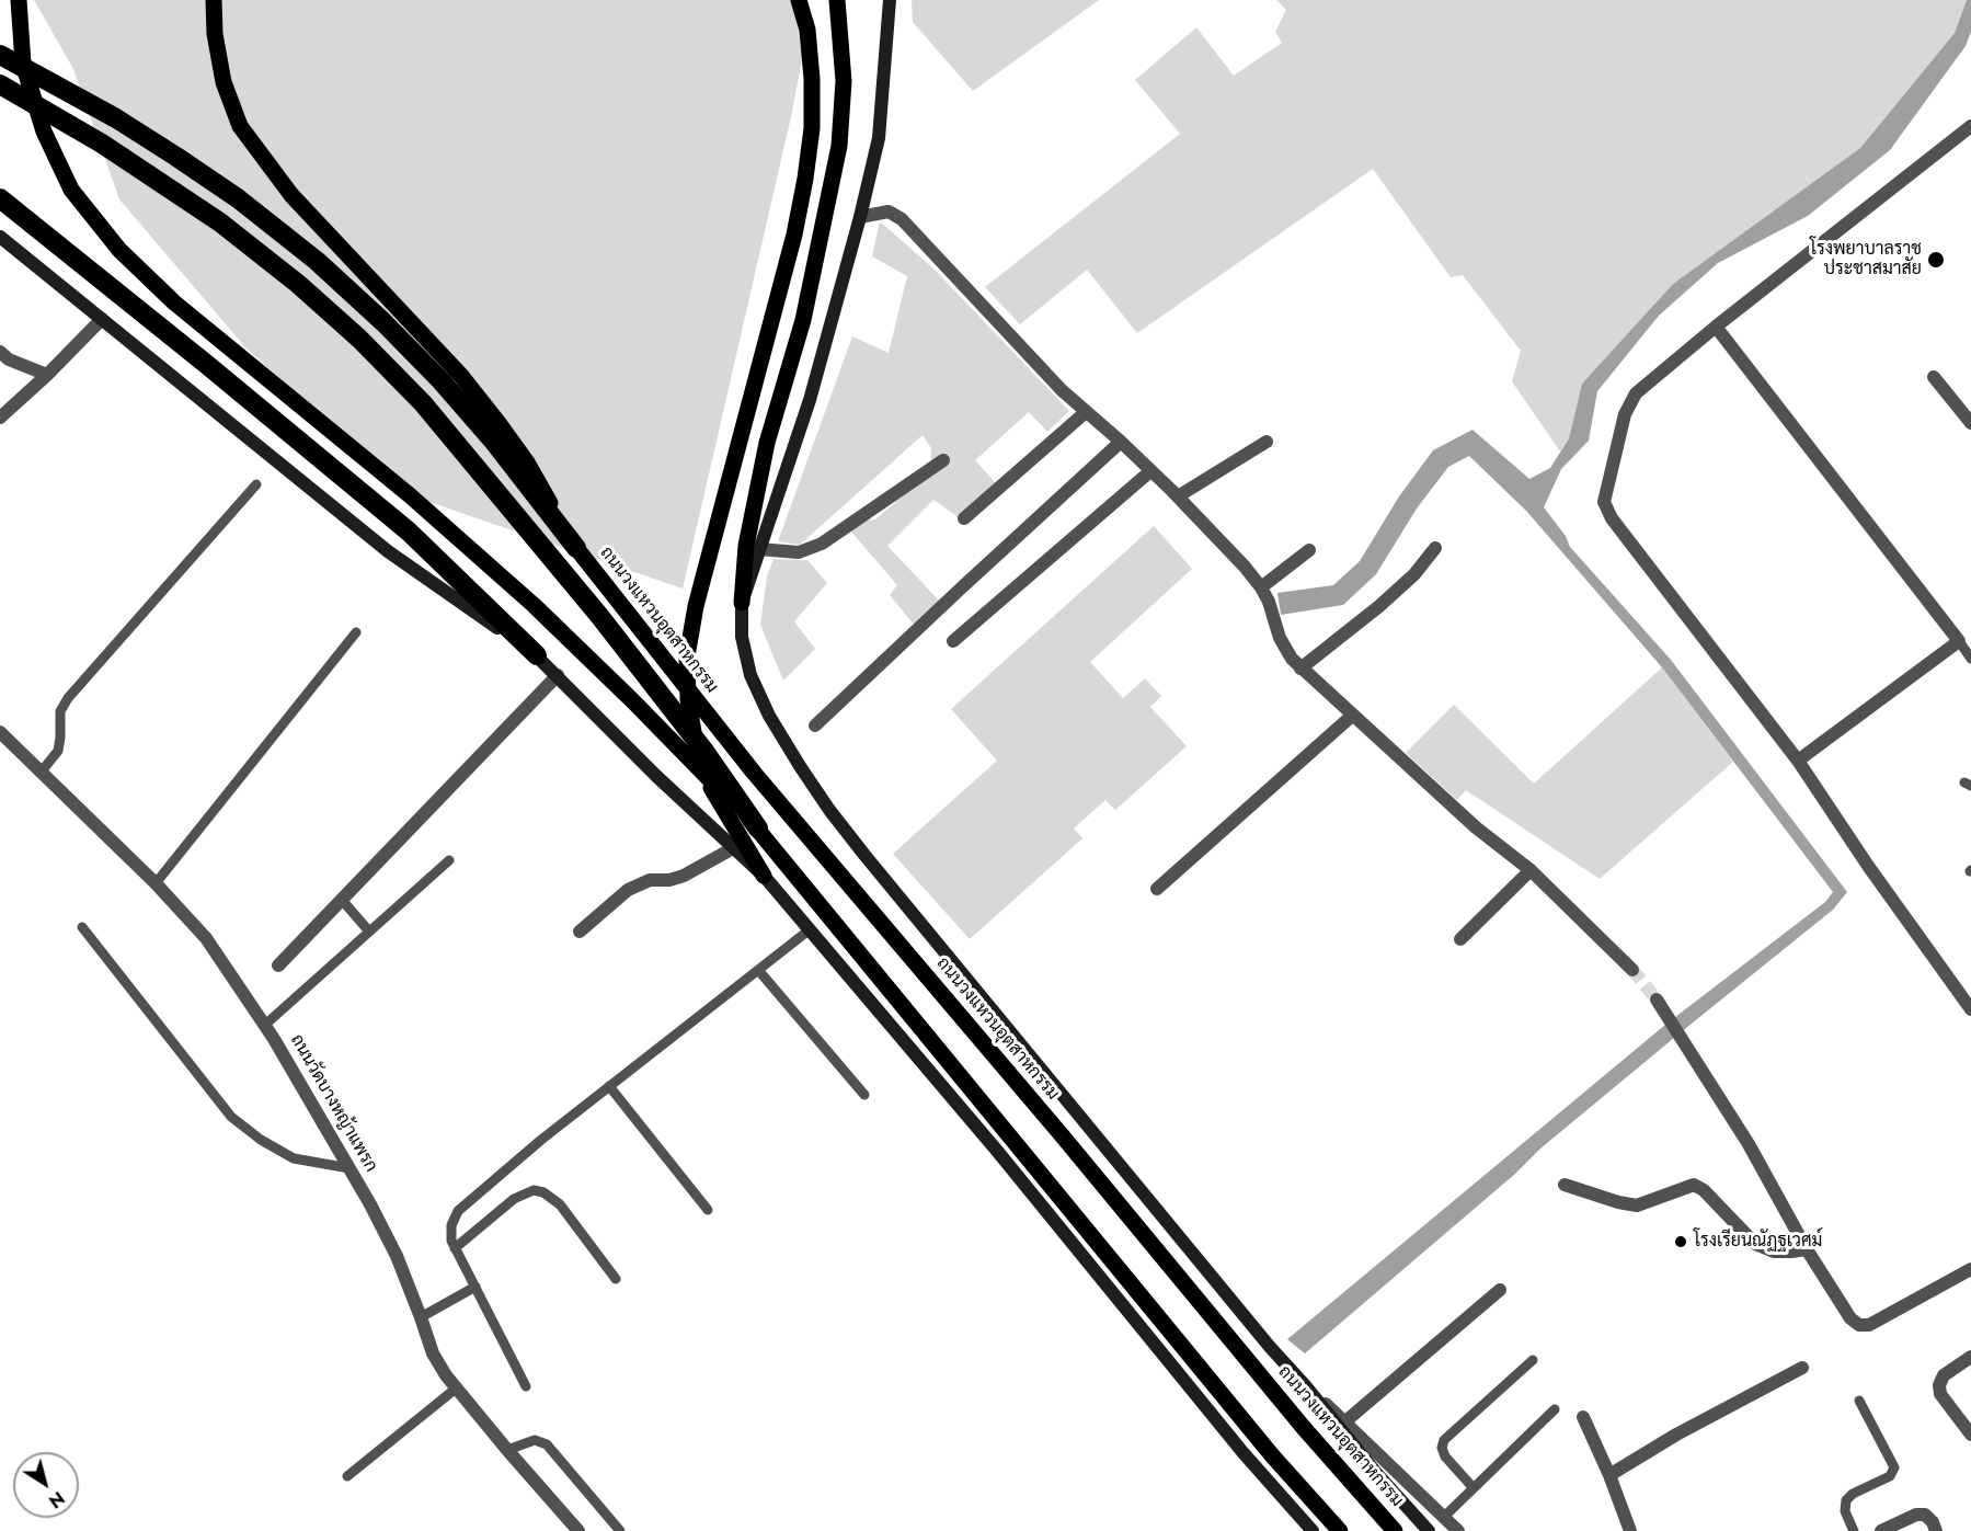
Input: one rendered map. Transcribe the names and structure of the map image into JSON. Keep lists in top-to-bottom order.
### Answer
{
  "streets": {
    "main road": ["ถนนวงแหวนอุตสาหกรรม"],
    "street": ["ถนนวัดบางหญ้าแพรก"]
  },
  "places": ["โรงพยาบาลราช ประชาสมาสัย", "โรงเรียนณัฏฐเวศม์"],
  "north": "bottom right"
}
